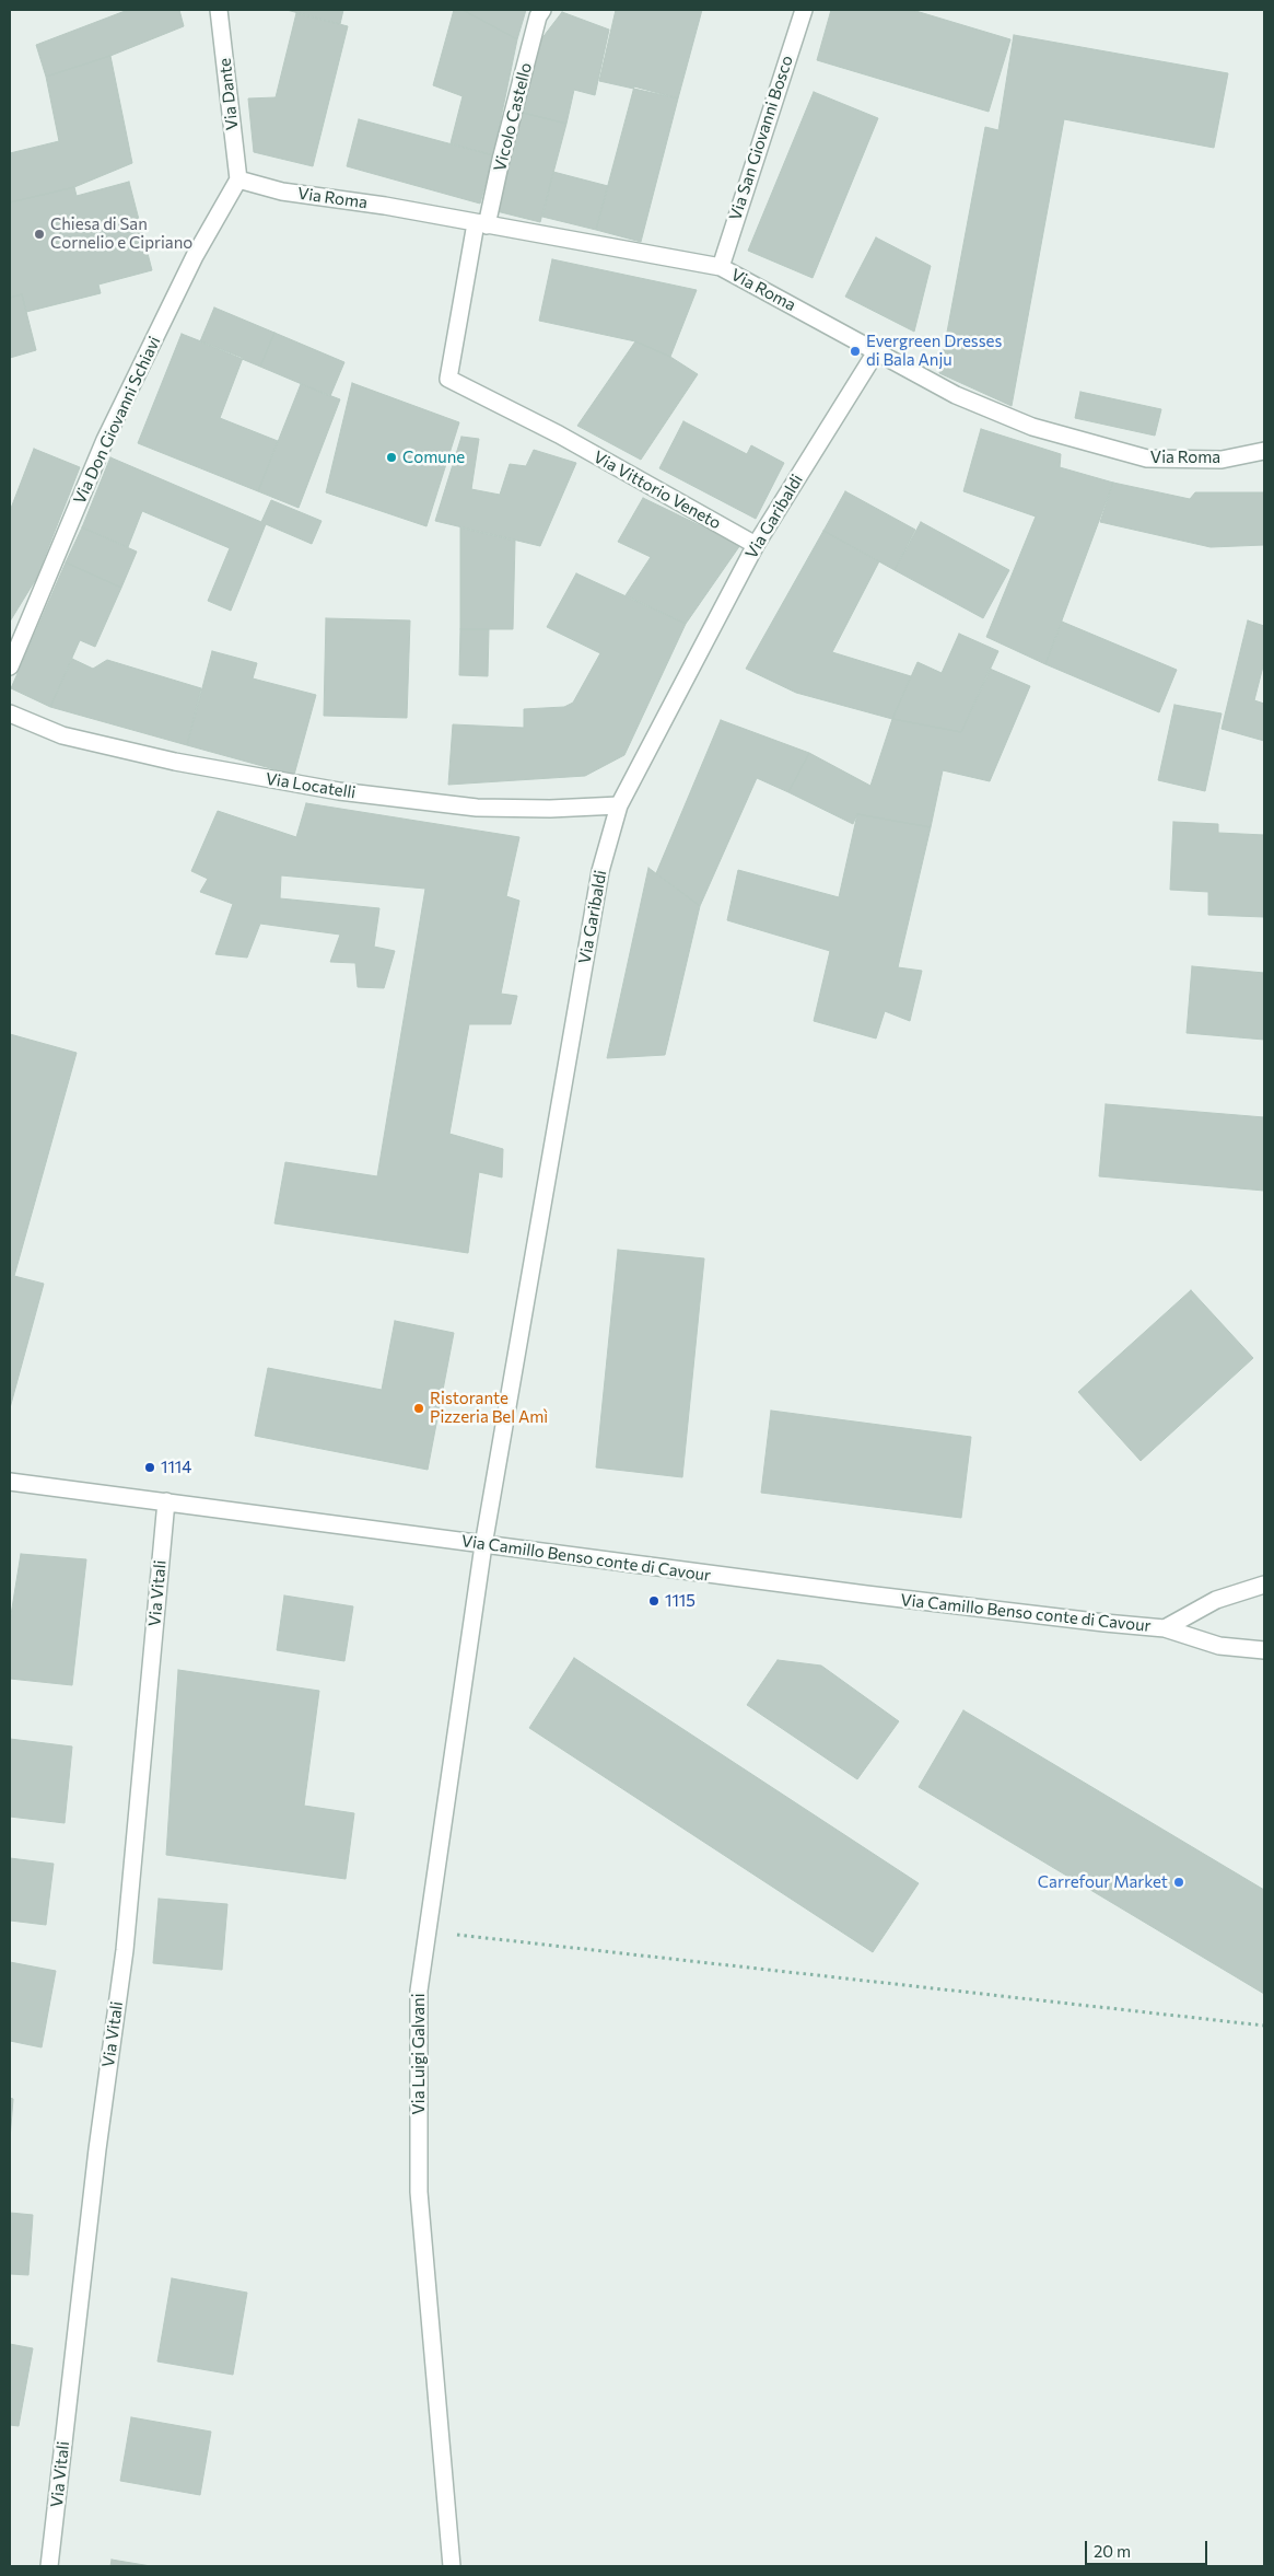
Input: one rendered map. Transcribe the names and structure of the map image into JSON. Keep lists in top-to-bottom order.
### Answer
{
  "streets": {
    "street": [
      "Via Dante",
      "Vicolo Castello",
      "Via San Giovanni Bosco",
      "Via Roma",
      "Via Don Giovanni Schiavi",
      "Via Vittorio Veneto",
      "Via Garibaldi",
      "Via Locatelli",
      "Via Camillo Benso conte di Cavour",
      "Via Vitali",
      "Via Luigi Galvani"
    ]
  },
  "crossings": [
    ["Via Dante", "Via Roma"],
    ["Via Dante", "Via Don Giovanni Schiavi"],
    ["Vicolo Castello", "Via Roma"],
    ["Vicolo Castello", "Via Vittorio Veneto"],
    ["Via San Giovanni Bosco", "Via Roma"],
    ["Via Roma", "Via Don Giovanni Schiavi"],
    ["Via Roma", "Via Garibaldi"],
    ["Via Vittorio Veneto", "Via Garibaldi"],
    ["Via Garibaldi", "Via Locatelli"],
    ["Via Garibaldi", "Via Camillo Benso conte di Cavour"],
    ["Via Garibaldi", "Via Luigi Galvani"],
    ["Via Camillo Benso conte di Cavour", "Via Vitali"],
    ["Via Camillo Benso conte di Cavour", "Via Luigi Galvani"]
  ],
  "places": [
    "Chiesa di San Cornelio e Cipriano",
    "Evergreen Dresses di Bala Anju",
    "Comune",
    "Ristorante Pizzeria Bel Amì",
    "1114",
    "1115",
    "Carrefour Market"
  ],
  "scale_bar": "20 m"
}
